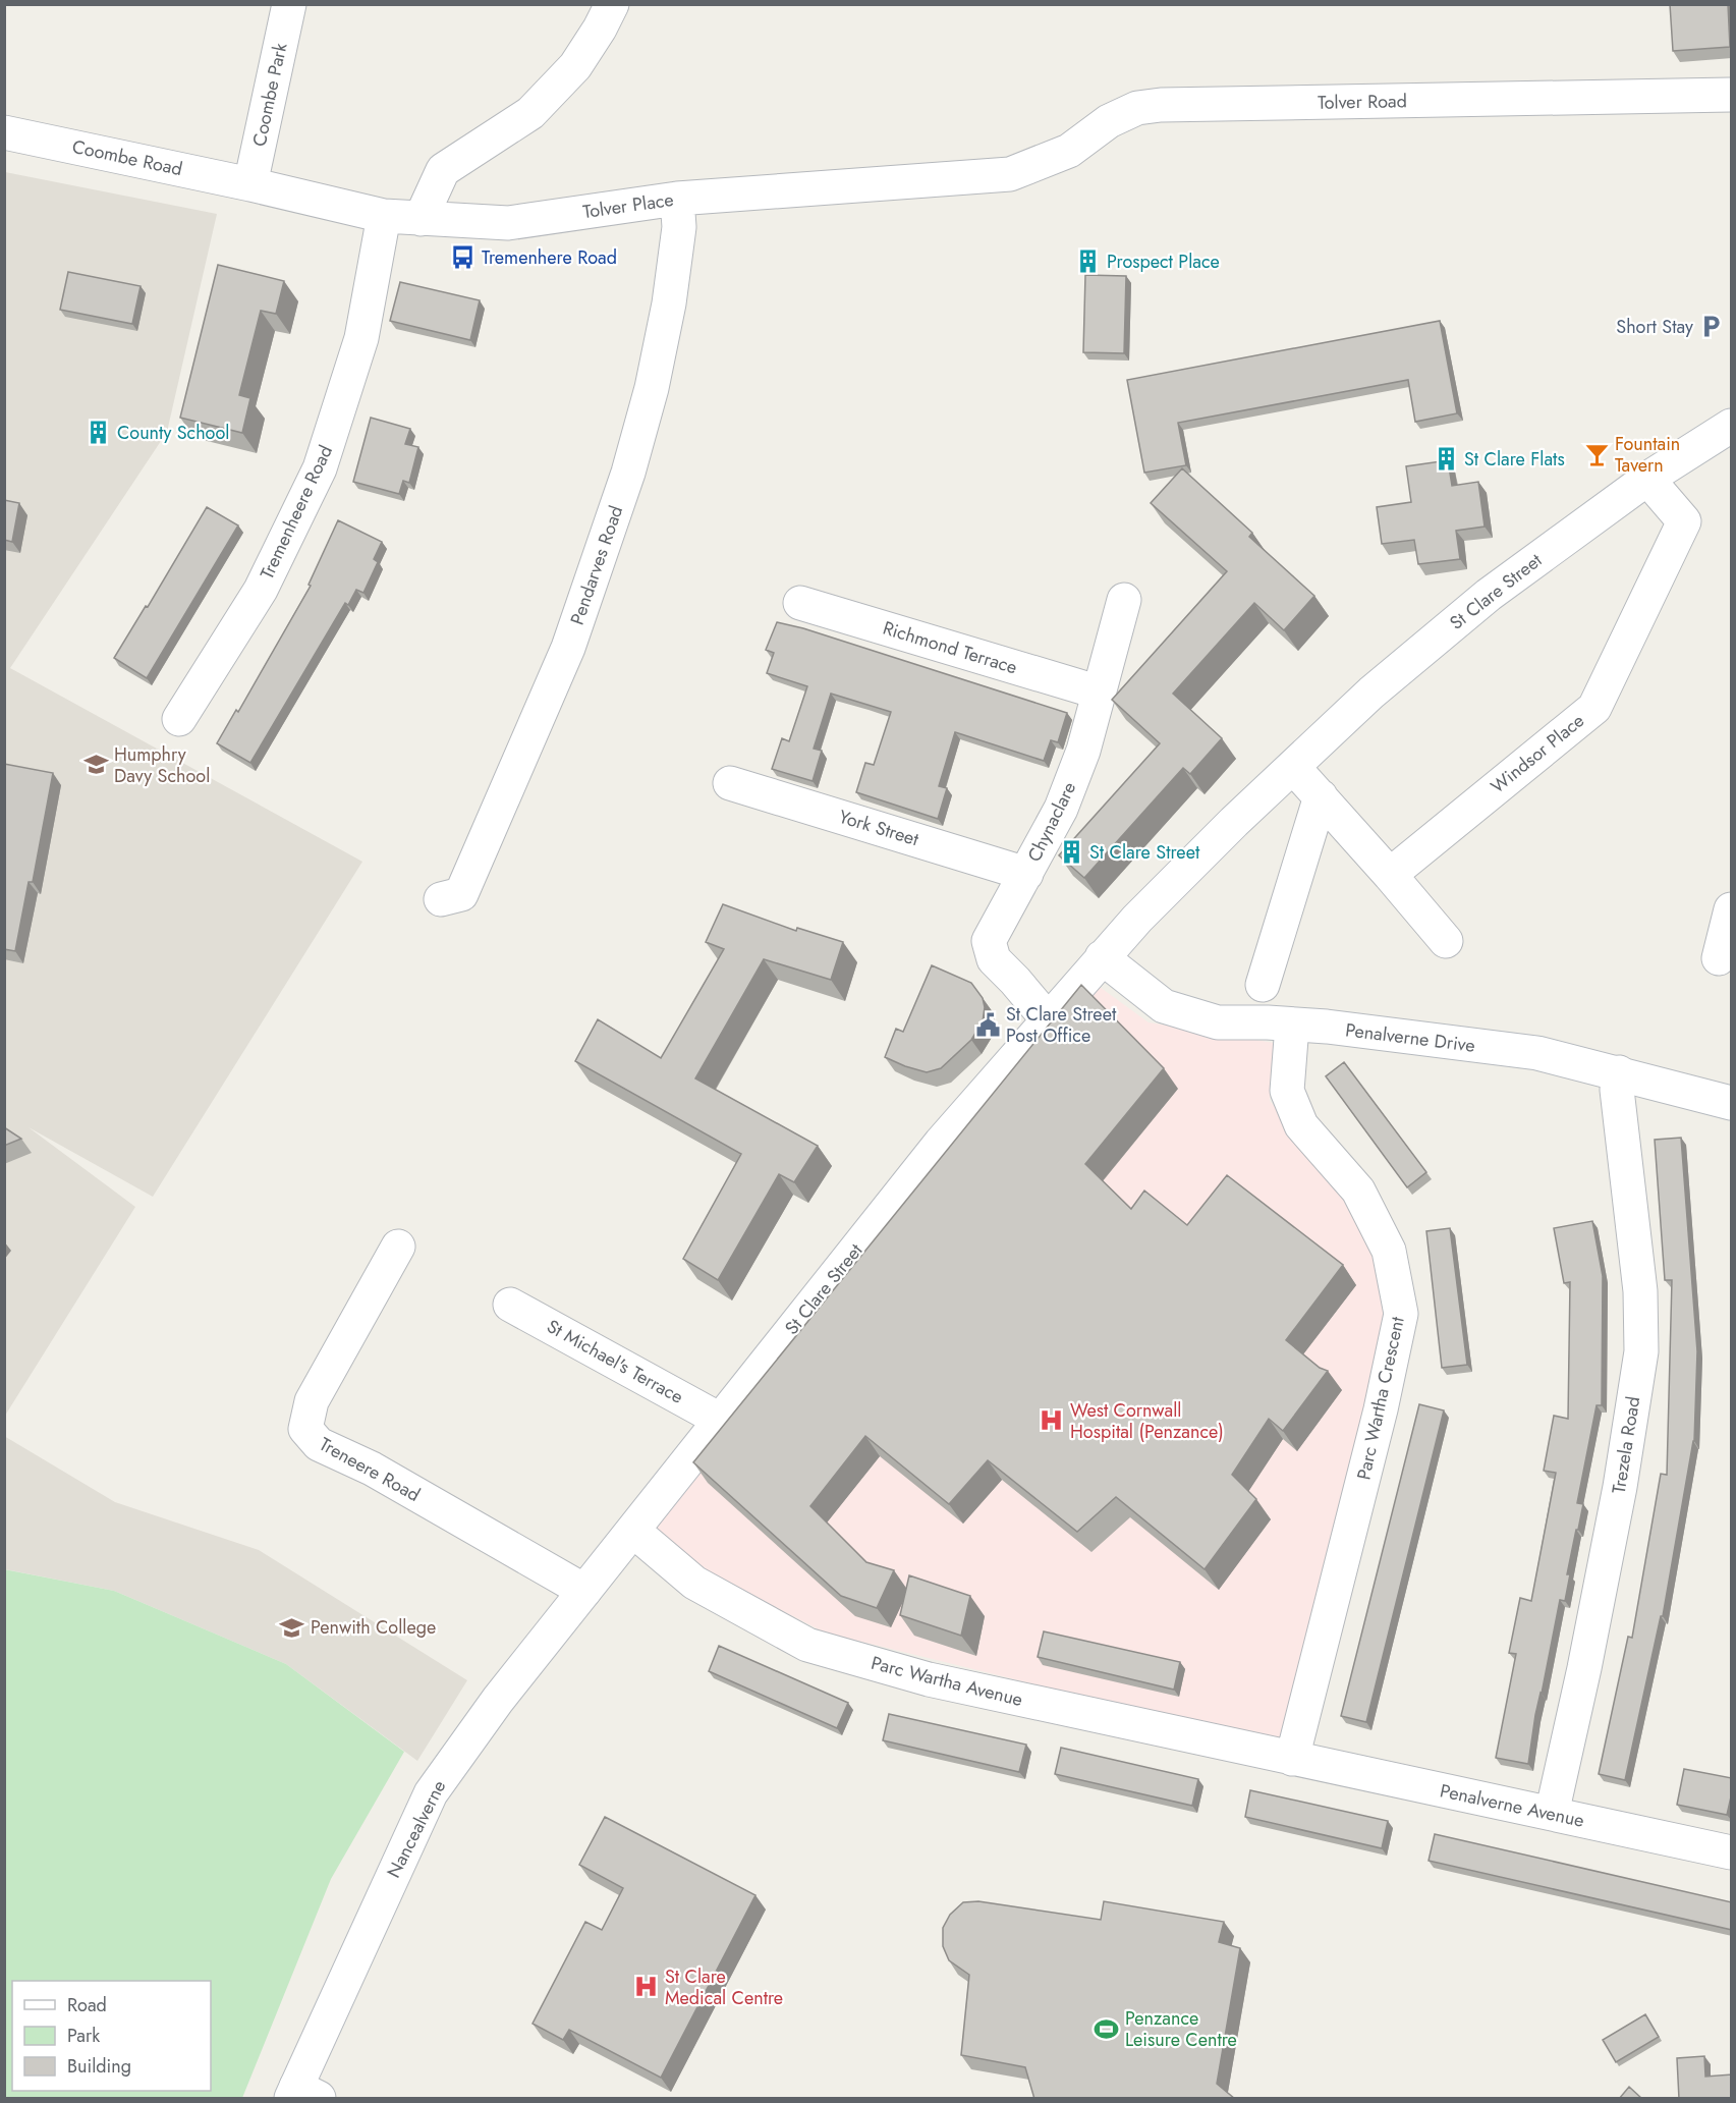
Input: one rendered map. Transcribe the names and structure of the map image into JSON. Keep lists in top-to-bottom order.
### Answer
{
  "streets": {
    "street": [
      "Coombe Park",
      "Tolver Road",
      "Coombe Road",
      "Tolver Place",
      "Tremenheere Road",
      "Pendarves Road",
      "St Clare Street",
      "Richmond Terrace",
      "Windsor Place",
      "Chynaclare",
      "York Street",
      "Penalverne Drive",
      "St Michael's Terrace",
      "Parc Wartha Crescent",
      "Trezela Road",
      "Treneere Road",
      "Parc Wartha Avenue",
      "Penalverne Avenue",
      "Nancealverne"
    ]
  },
  "crossings": [
    ["Coombe Park", "Coombe Road"],
    ["Coombe Park", "Tolver Place"],
    ["Tolver Road", "Tolver Place"],
    ["Coombe Road", "Tolver Place"],
    ["Tolver Place", "Tremenheere Road"],
    ["Tolver Place", "Pendarves Road"],
    ["St Clare Street", "Windsor Place"],
    ["St Clare Street", "Chynaclare"],
    ["St Clare Street", "Penalverne Drive"],
    ["St Clare Street", "St Michael's Terrace"],
    ["St Clare Street", "Parc Wartha Avenue"],
    ["St Clare Street", "Nancealverne"],
    ["Richmond Terrace", "Chynaclare"],
    ["Chynaclare", "York Street"],
    ["Penalverne Drive", "Parc Wartha Crescent"],
    ["Penalverne Drive", "Trezela Road"],
    ["Parc Wartha Crescent", "Parc Wartha Avenue"],
    ["Parc Wartha Crescent", "Penalverne Avenue"],
    ["Trezela Road", "Penalverne Avenue"],
    ["Treneere Road", "Nancealverne"],
    ["Parc Wartha Avenue", "Penalverne Avenue"],
    ["Parc Wartha Avenue", "Nancealverne"]
  ],
  "places": {
    "bus stop": ["Tremenhere Road"],
    "building": [
      "Prospect Place",
      "County School",
      "St Clare Flats",
      "St Clare Street"
    ],
    "parking": ["Short Stay"],
    "bar": ["Fountain Tavern"],
    "school or university": ["Humphry Davy School", "Penwith College"],
    "public building": ["St Clare Street Post Office"],
    "hospital": ["West Cornwall Hospital (Penzance)", "St Clare Medical Centre"],
    "sports": ["Penzance Leisure Centre"]
  },
  "legend": ["Road", "Park", "Building"]
}
